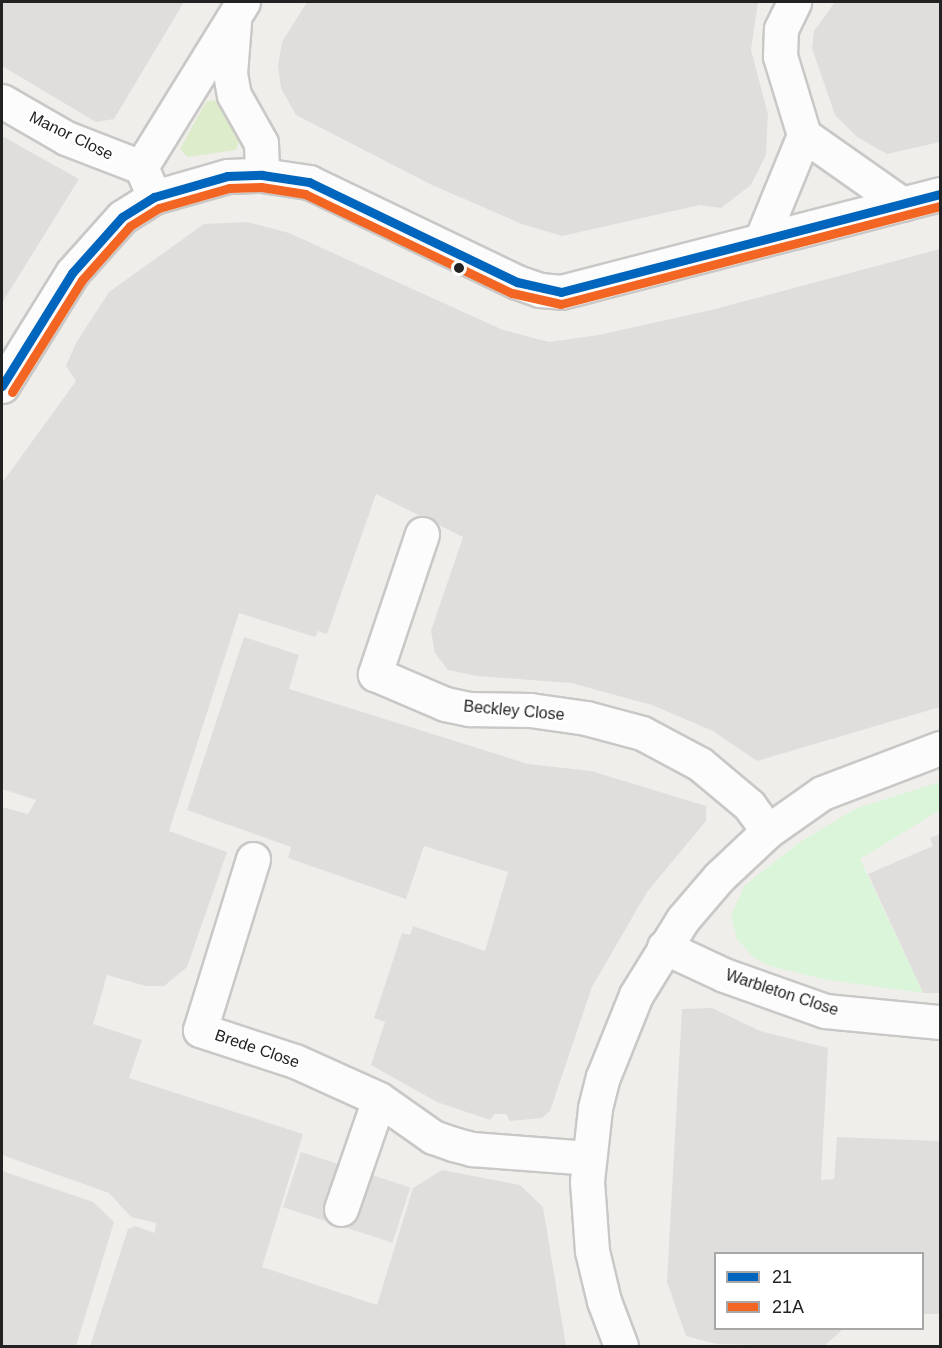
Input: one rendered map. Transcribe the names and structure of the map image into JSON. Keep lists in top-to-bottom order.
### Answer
{
  "streets": {
    "street": [
      "Manor Close",
      "Beckley Close",
      "Warbleton Close",
      "Brede Close"
    ]
  },
  "lines": ["transit line 21", "transit line 21A"],
  "legend": ["21", "21A"]
}
